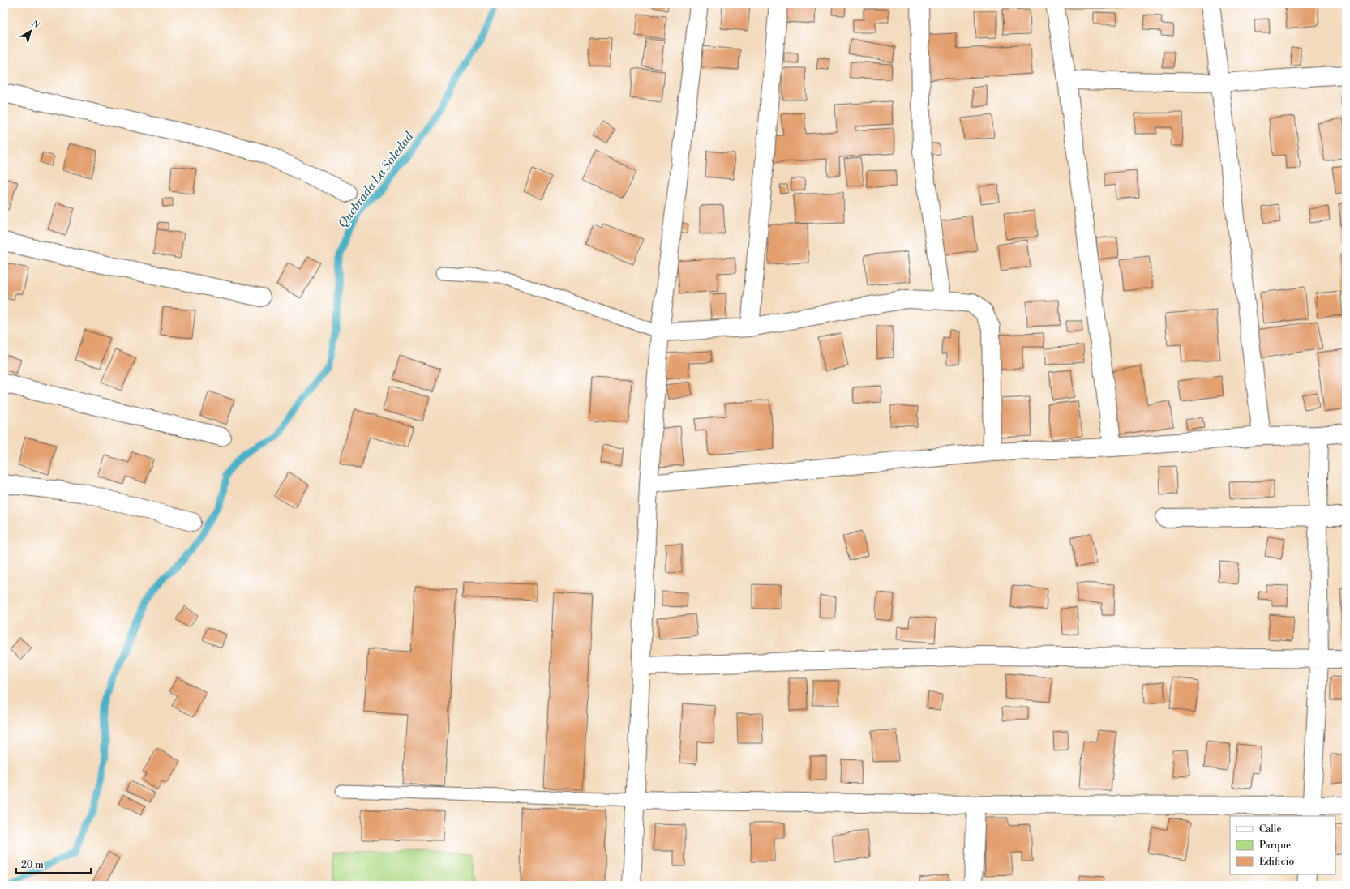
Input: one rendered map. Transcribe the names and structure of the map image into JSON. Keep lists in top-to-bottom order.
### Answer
{
  "water": ["Quebrada La Soledad"],
  "legend": ["Calle", "Parque", "Edificio"],
  "scale_bar": "20 m",
  "north": "top right"
}
